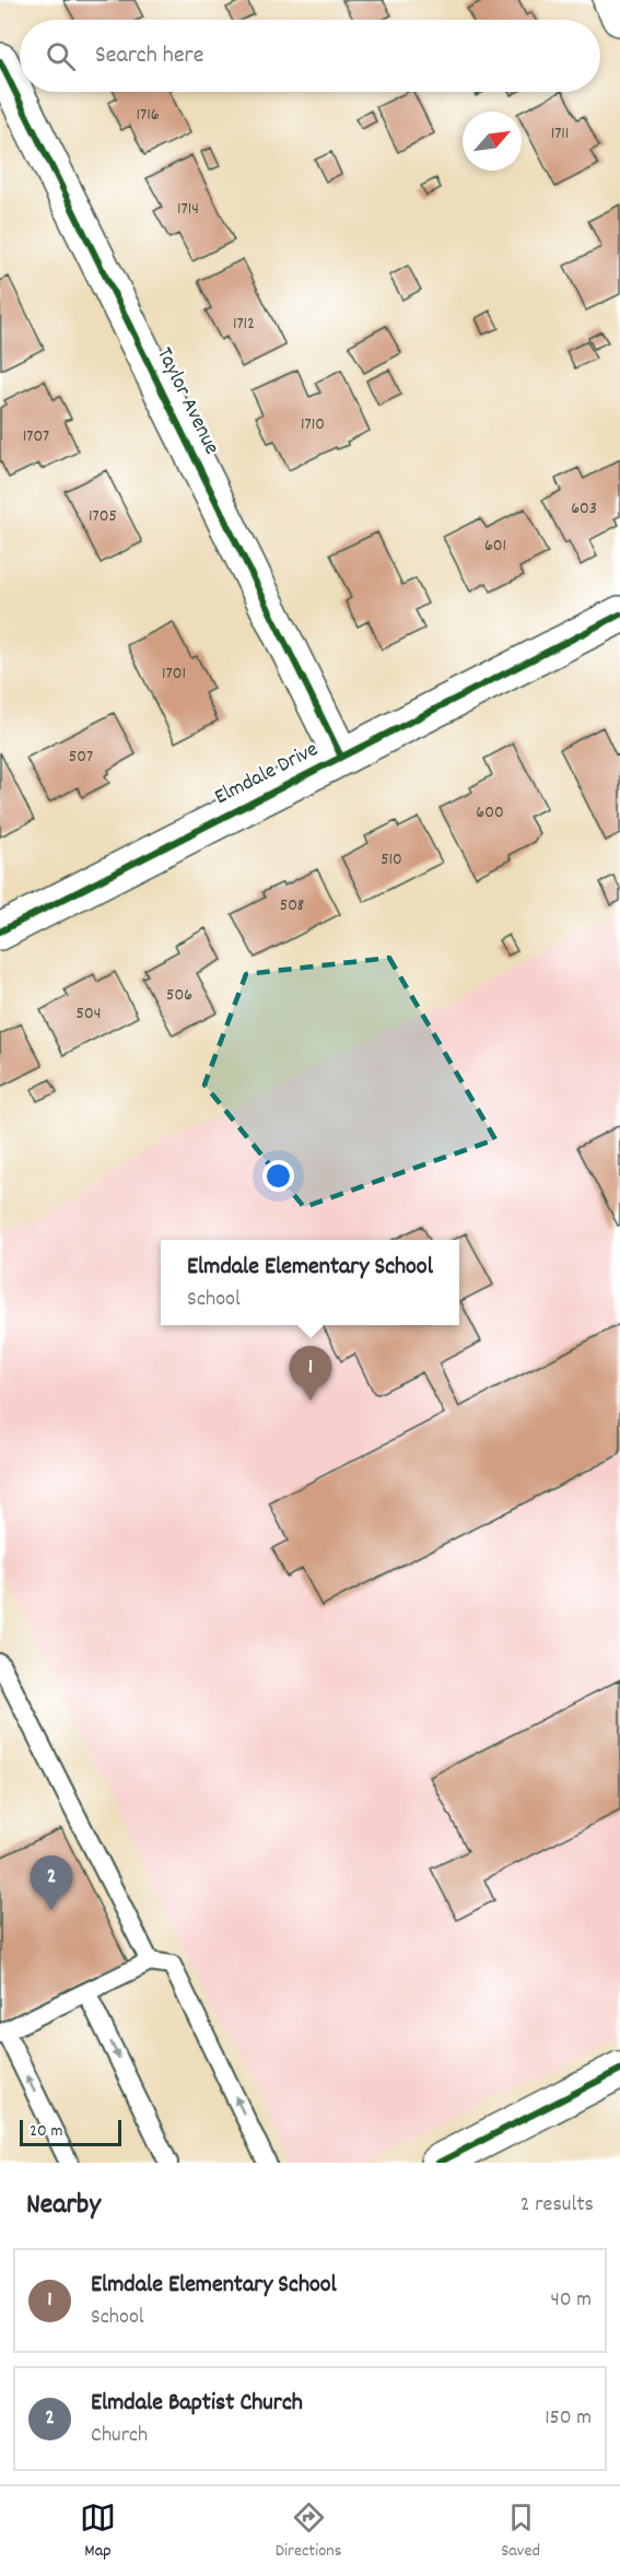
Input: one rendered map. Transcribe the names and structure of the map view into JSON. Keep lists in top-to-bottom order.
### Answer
{
  "streets": {
    "street": ["Taylor Avenue", "Elmdale Drive"]
  },
  "crossings": [
    ["Taylor Avenue", "Elmdale Drive"]
  ],
  "house_numbers": [
    "1716",
    "1711",
    "1714",
    "1712",
    "1710",
    "1707",
    "603",
    "1705",
    "601",
    "1701",
    "507",
    "600",
    "510",
    "508",
    "506",
    "504"
  ],
  "scale_bar": "20 m",
  "north": "top right",
  "page": {
    "search": "Search here",
    "popup": ["Elmdale Elementary School", "School"],
    "pins": ["1", "2"],
    "scale": "20 m",
    "heading": ["Nearby", "2 results"],
    "list": [
      {
        "mark": "1",
        "name": "Elmdale Elementary School",
        "note": "School",
        "value": "40 m"
      },
      {
        "mark": "2",
        "name": "Elmdale Baptist Church",
        "note": "Church",
        "value": "150 m"
      }
    ],
    "nav": ["Map", "Directions", "Saved"]
  }
}
